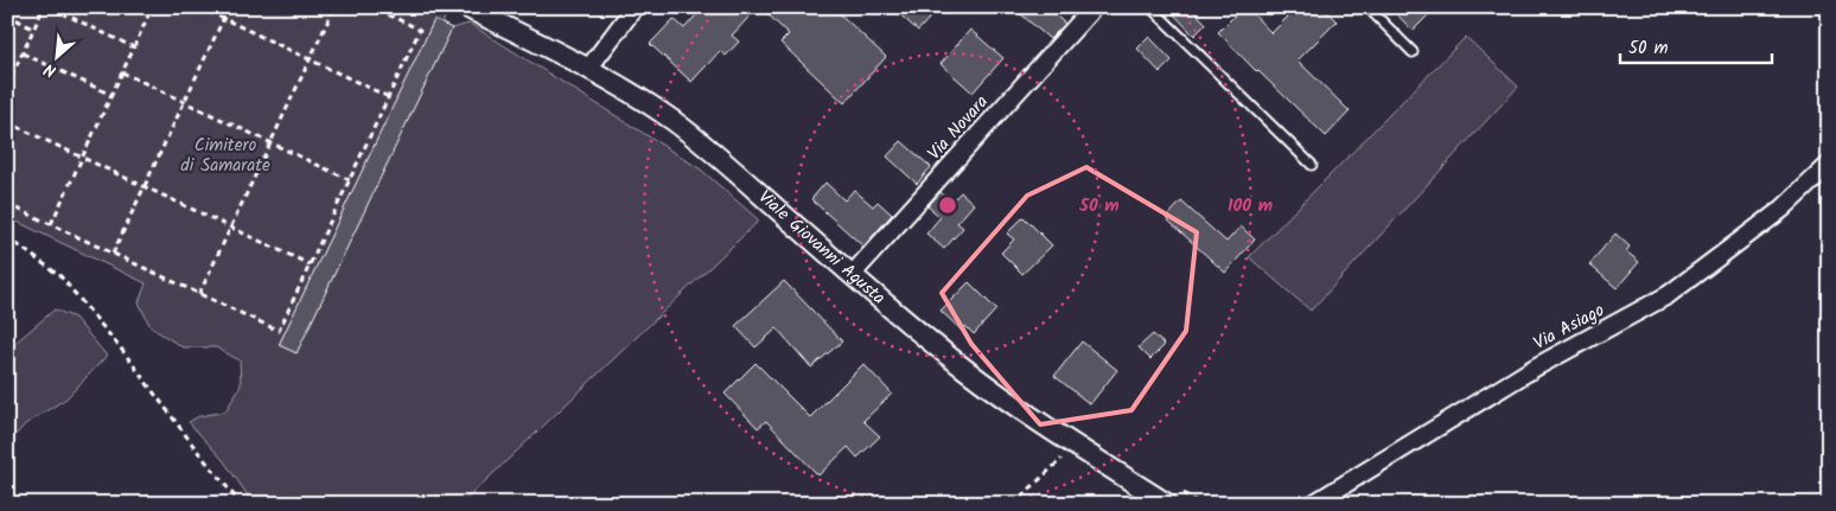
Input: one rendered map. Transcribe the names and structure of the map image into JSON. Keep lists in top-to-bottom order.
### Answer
{
  "streets": {
    "street": ["Via Novara", "Viale Giovanni Agusta", "Via Asiago"]
  },
  "crossings": [
    ["Via Novara", "Viale Giovanni Agusta"]
  ],
  "parks": ["Cimitero di Samarate"],
  "scale_bar": "50 m",
  "north": "bottom left",
  "rings": ["50 m", "100 m"]
}
